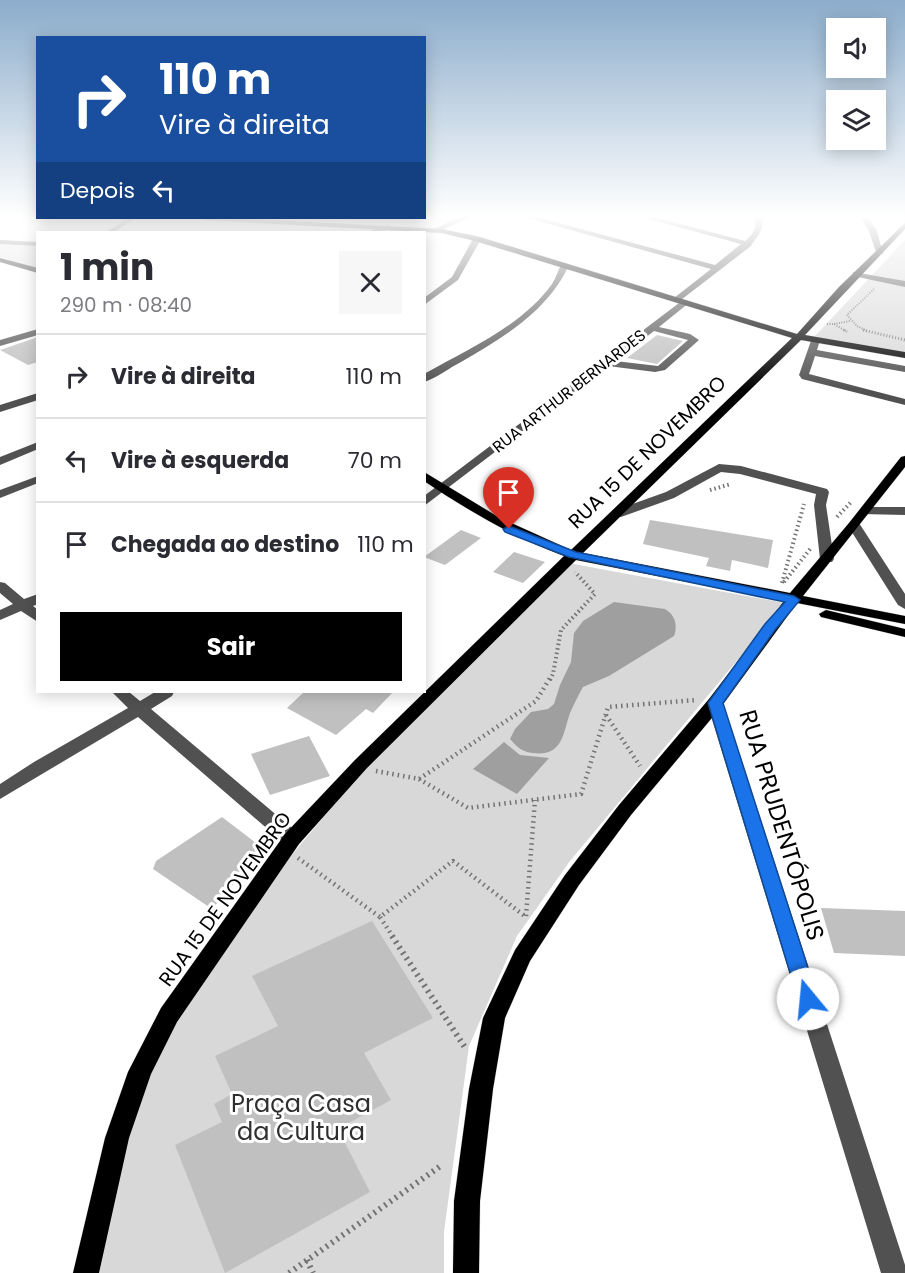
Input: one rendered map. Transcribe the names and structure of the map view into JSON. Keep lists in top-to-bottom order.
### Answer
{
  "streets": {
    "main road": ["RUA 15 DE NOVEMBRO"],
    "street": ["RUA ARTHUR BERNARDES", "RUA PRUDENTÓPOLIS"]
  },
  "parks": ["Praça Casa da Cultura"],
  "page": {
    "turn": ["110 m", "Vire à direita"],
    "then": "Depois",
    "heading": ["1 min", "290 m · 08:40"],
    "list": [
      {
        "name": "Vire à direita",
        "value": "110 m"
      },
      {
        "name": "Vire à esquerda",
        "value": "70 m"
      },
      {
        "name": "Chegada ao destino",
        "value": "110 m"
      }
    ],
    "buttons": "Sair"
  }
}
